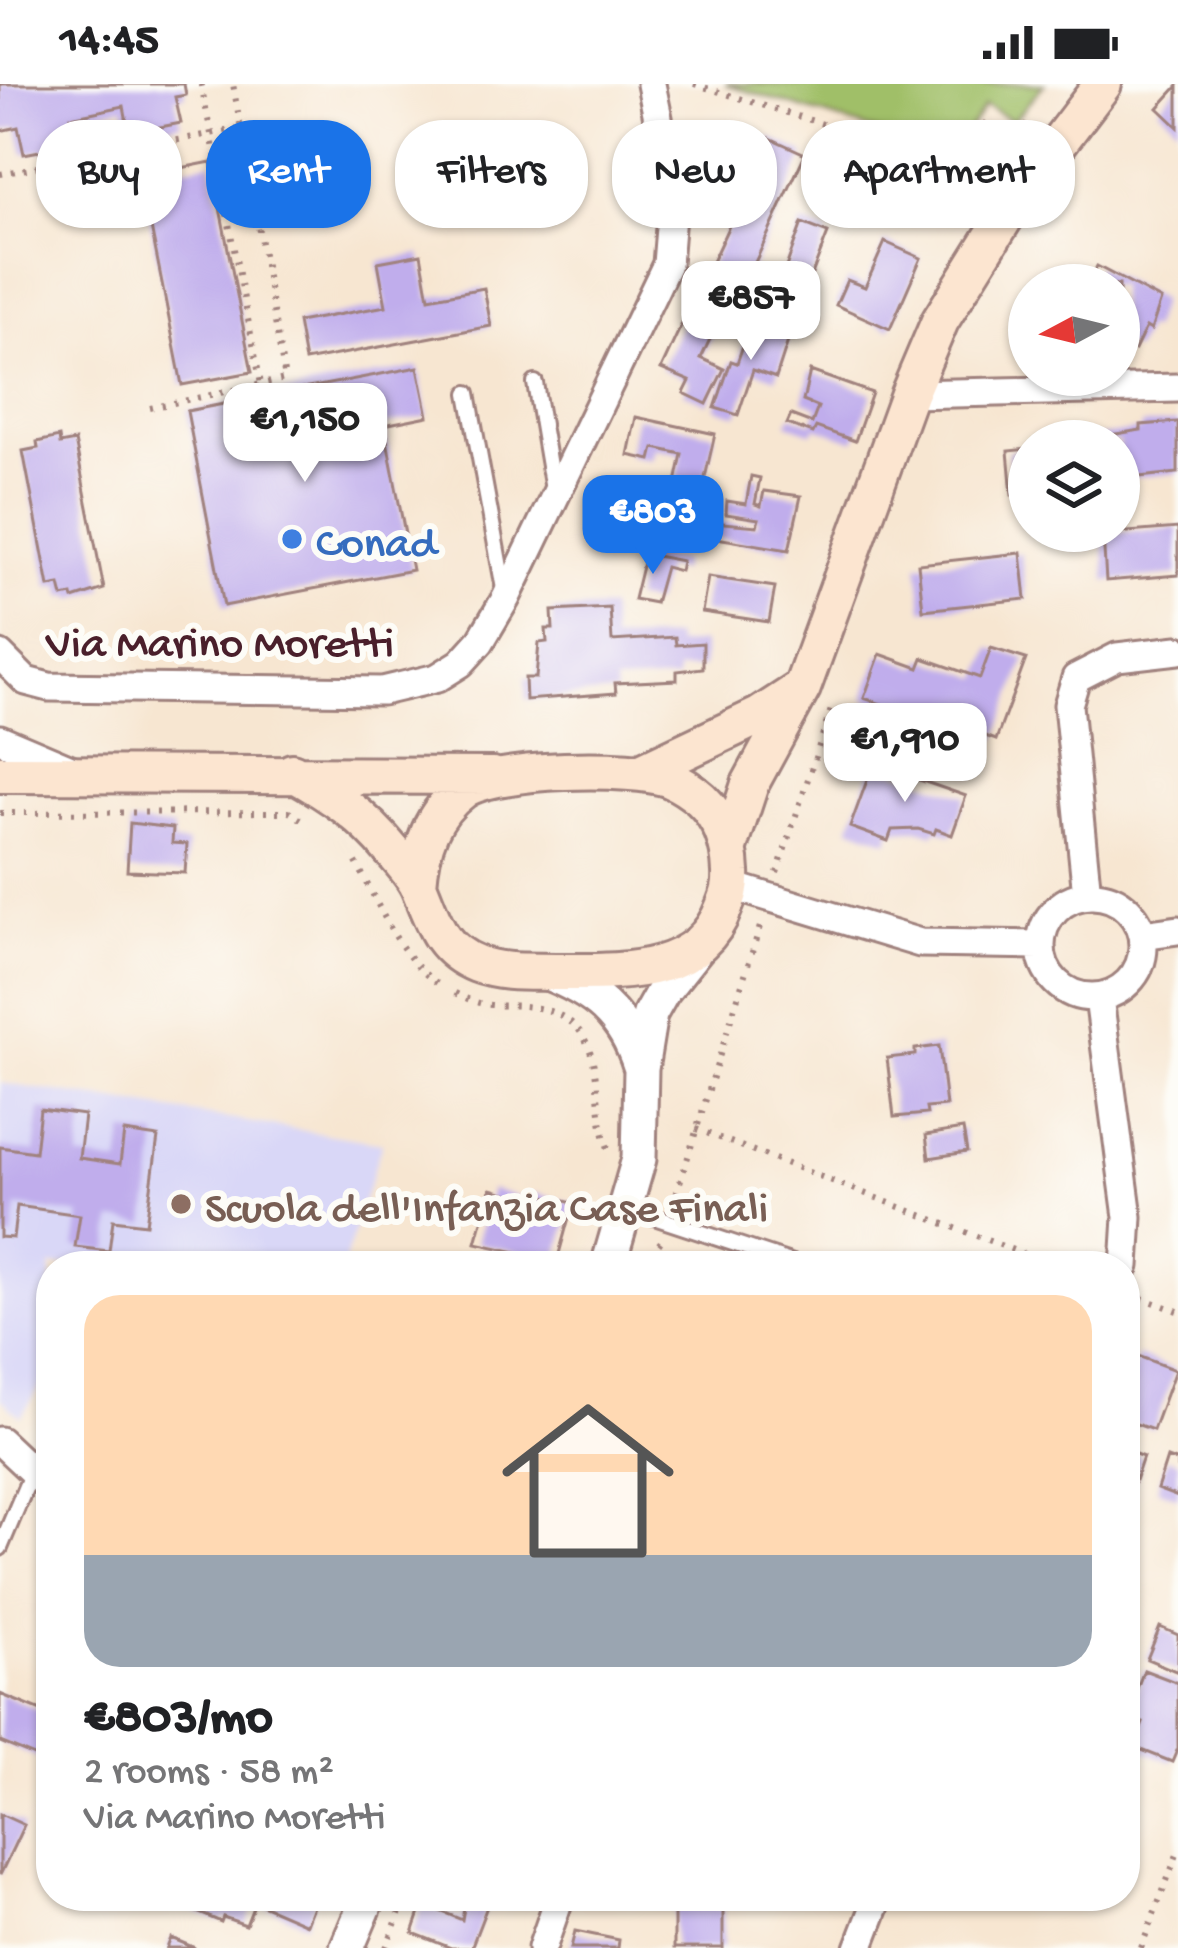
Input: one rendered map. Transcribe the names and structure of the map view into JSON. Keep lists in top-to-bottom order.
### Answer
{
  "streets": {
    "street": ["Via Marino Moretti"]
  },
  "places": ["Conad", "Scuola dell'Infanzia Case Finali"],
  "north": "left",
  "page": {
    "status": "14:45",
    "chip": [
      "Buy",
      "Rent",
      "Filters",
      "New",
      "Apartment"
    ],
    "price": [
      "€857",
      "€1,150",
      "€803",
      "€1,910"
    ],
    "list": [
      {
        "name": "€803/mo",
        "note": "2 rooms · 58 m² · Via Marino Moretti"
      }
    ]
  }
}
